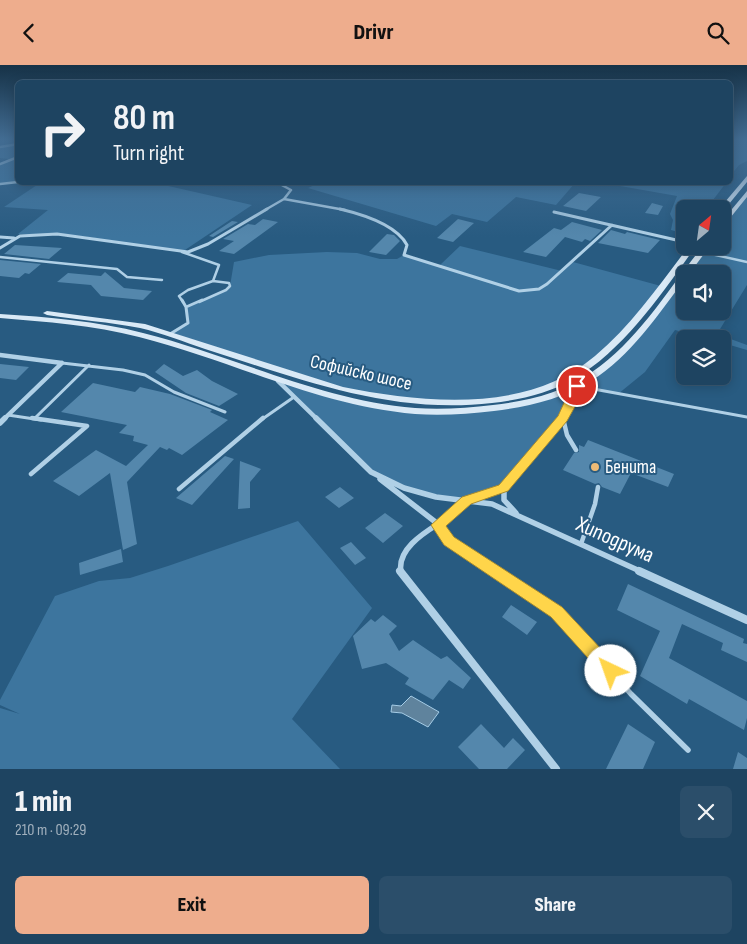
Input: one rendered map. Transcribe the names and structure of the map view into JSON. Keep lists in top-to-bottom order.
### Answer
{
  "streets": {
    "main road": ["Софийско шосе"],
    "street": ["Хиподрума"]
  },
  "places": ["Бенита"],
  "north": "top right",
  "page": {
    "header": "Drivr",
    "turn": ["80 m", "Turn right"],
    "heading": ["1 min", "210 m · 09:29"],
    "buttons": ["Exit", "Share"]
  }
}
